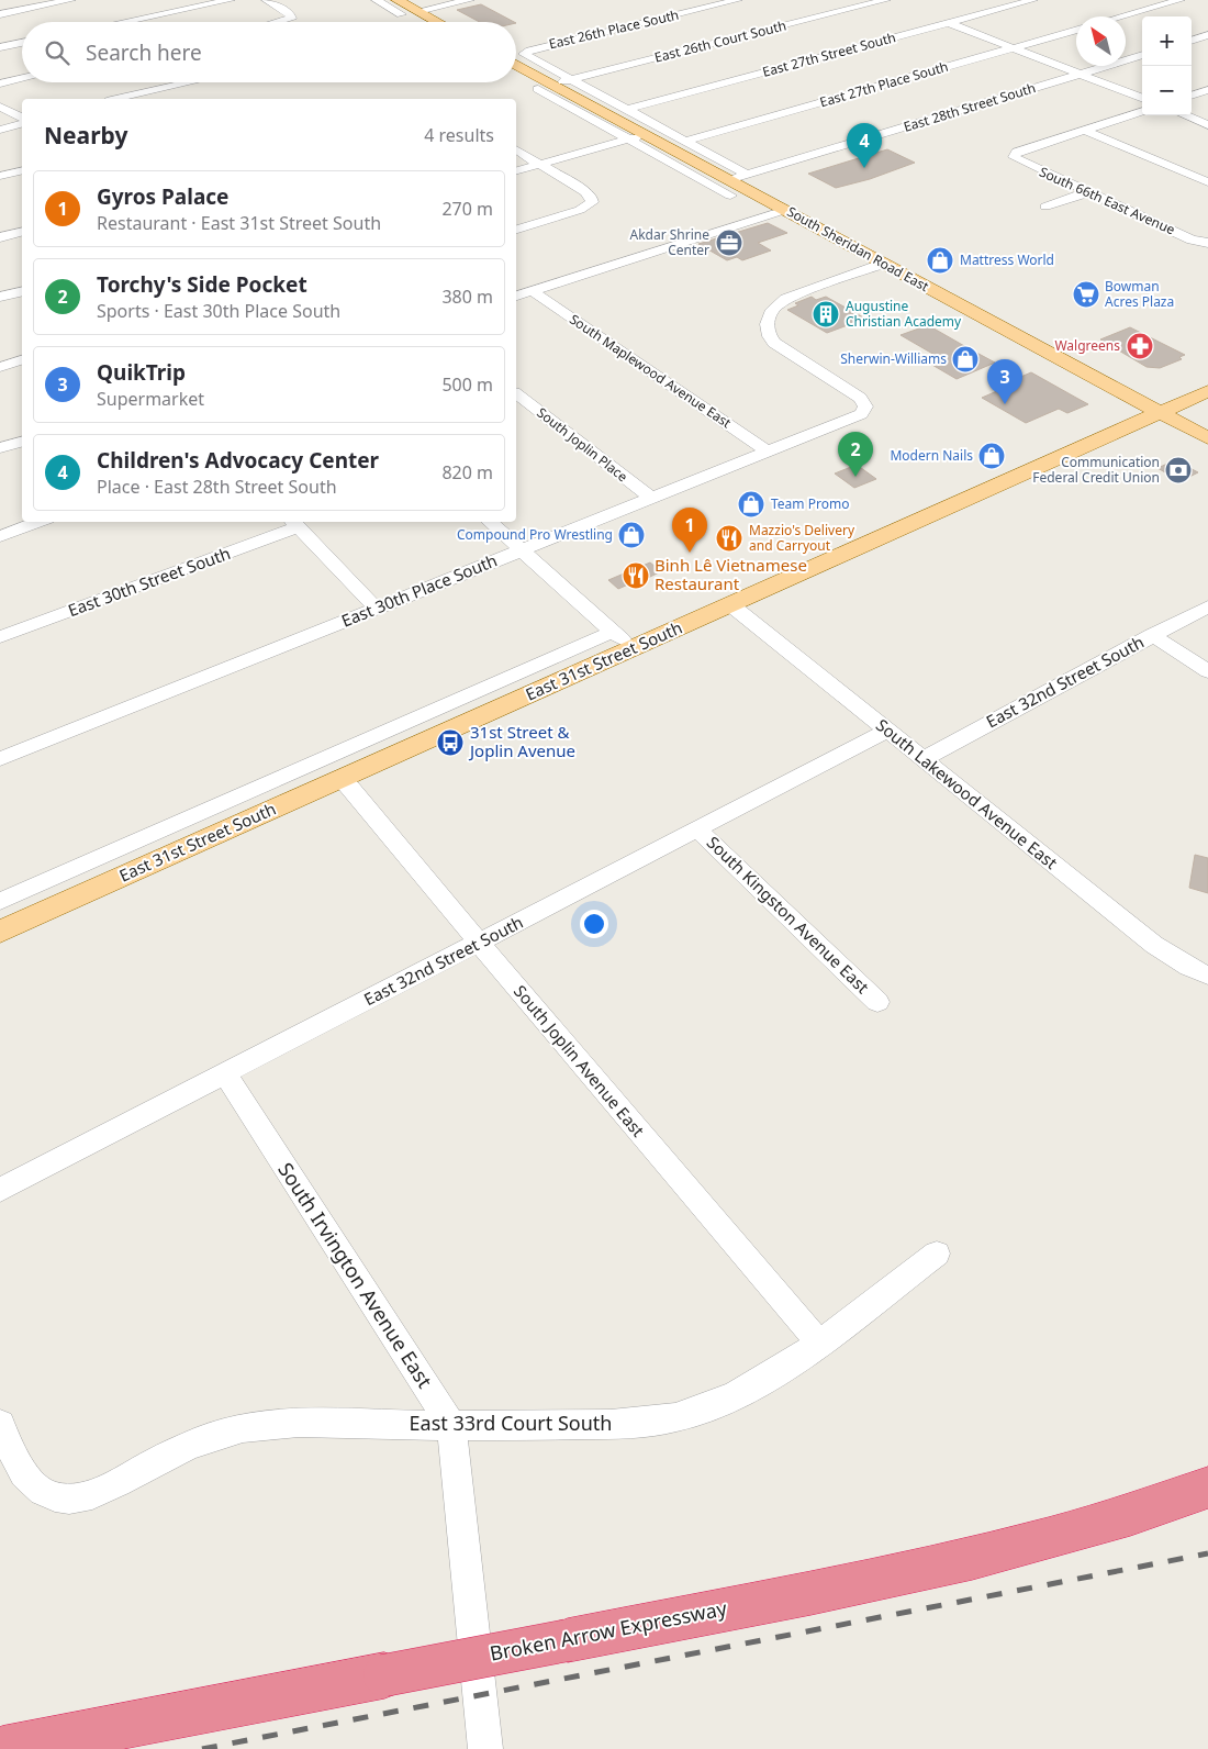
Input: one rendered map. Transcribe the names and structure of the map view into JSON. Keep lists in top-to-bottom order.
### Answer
{
  "streets": {
    "highway": ["Broken Arrow Expressway"],
    "main road": ["South Sheridan Road East", "East 31st Street South"],
    "street": [
      "East 26th Place South",
      "East 26th Court South",
      "East 27th Street South",
      "East 27th Place South",
      "East 28th Street South",
      "South 66th East Avenue",
      "South Maplewood Avenue East",
      "South Joplin Place",
      "East 30th Street South",
      "East 30th Place South",
      "East 32nd Street South",
      "South Lakewood Avenue East",
      "South Kingston Avenue East",
      "South Joplin Avenue East",
      "South Irvington Avenue East",
      "East 33rd Court South"
    ]
  },
  "crossings": [
    ["East 26th Place South", "East 26th Court South"],
    ["East 26th Court South", "South Sheridan Road East"],
    ["East 28th Street South", "South Sheridan Road East"],
    ["South Sheridan Road East", "East 30th Place South"],
    ["South Sheridan Road East", "East 31st Street South"],
    ["South Maplewood Avenue East", "East 30th Place South"],
    ["South Joplin Place", "East 30th Place South"],
    ["East 31st Street South", "South Lakewood Avenue East"],
    ["East 31st Street South", "South Joplin Avenue East"],
    ["East 32nd Street South", "South Lakewood Avenue East"],
    ["East 32nd Street South", "South Kingston Avenue East"],
    ["East 32nd Street South", "South Joplin Avenue East"],
    ["East 32nd Street South", "South Irvington Avenue East"],
    ["South Joplin Avenue East", "East 33rd Court South"],
    ["South Irvington Avenue East", "East 33rd Court South"]
  ],
  "places": {
    "office": ["Akdar Shrine Center"],
    "shop": [
      "Mattress World",
      "Sherwin-Williams",
      "Modern Nails",
      "Team Promo",
      "Compound Pro Wrestling"
    ],
    "supermarket": ["Bowman Acres Plaza"],
    "building": ["Augustine Christian Academy"],
    "pharmacy": ["Walgreens"],
    "bank": ["Communication Federal Credit Union"],
    "restaurant": ["Mazzio's Delivery and Carryout", "Binh Lê Vietnamese Restaurant"],
    "bus stop": ["31st Street & Joplin Avenue"]
  },
  "north": "top left",
  "page": {
    "map_buttons": ["+", "−"],
    "search": "Search here",
    "heading": ["Nearby", "4 results"],
    "pins": [
      "4",
      "3",
      "2",
      "1"
    ],
    "list": [
      {
        "mark": "1",
        "name": "Gyros Palace",
        "note": "Restaurant · East 31st Street South",
        "value": "270 m"
      },
      {
        "mark": "2",
        "name": "Torchy's Side Pocket",
        "note": "Sports · East 30th Place South",
        "value": "380 m"
      },
      {
        "mark": "3",
        "name": "QuikTrip",
        "note": "Supermarket",
        "value": "500 m"
      },
      {
        "mark": "4",
        "name": "Children's Advocacy Center",
        "note": "Place · East 28th Street South",
        "value": "820 m"
      }
    ]
  }
}
